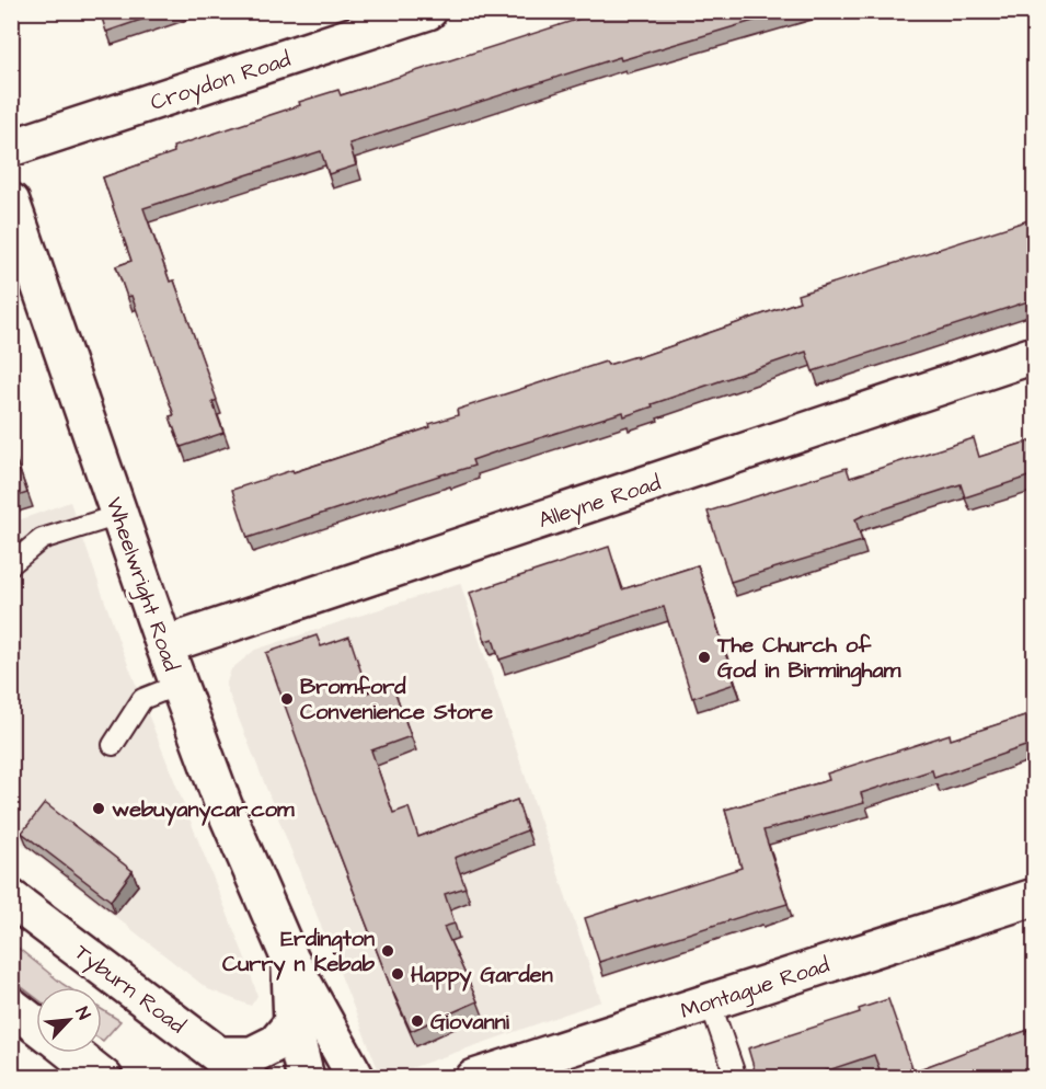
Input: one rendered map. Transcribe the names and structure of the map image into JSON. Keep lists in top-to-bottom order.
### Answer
{
  "streets": {
    "main road": [
      "Croydon Road",
      "Alleyne Road",
      "Wheelwright Road",
      "Montague Road",
      "Tyburn Road"
    ]
  },
  "crossings": [
    ["Alleyne Road", "Wheelwright Road"]
  ],
  "places": [
    "The Church of God in Birmingham",
    "Bromford Convenience Store",
    "webuyanycar.com",
    "Erdington Curry n Kebab",
    "Happy Garden",
    "Giovanni"
  ],
  "north": "top right"
}
